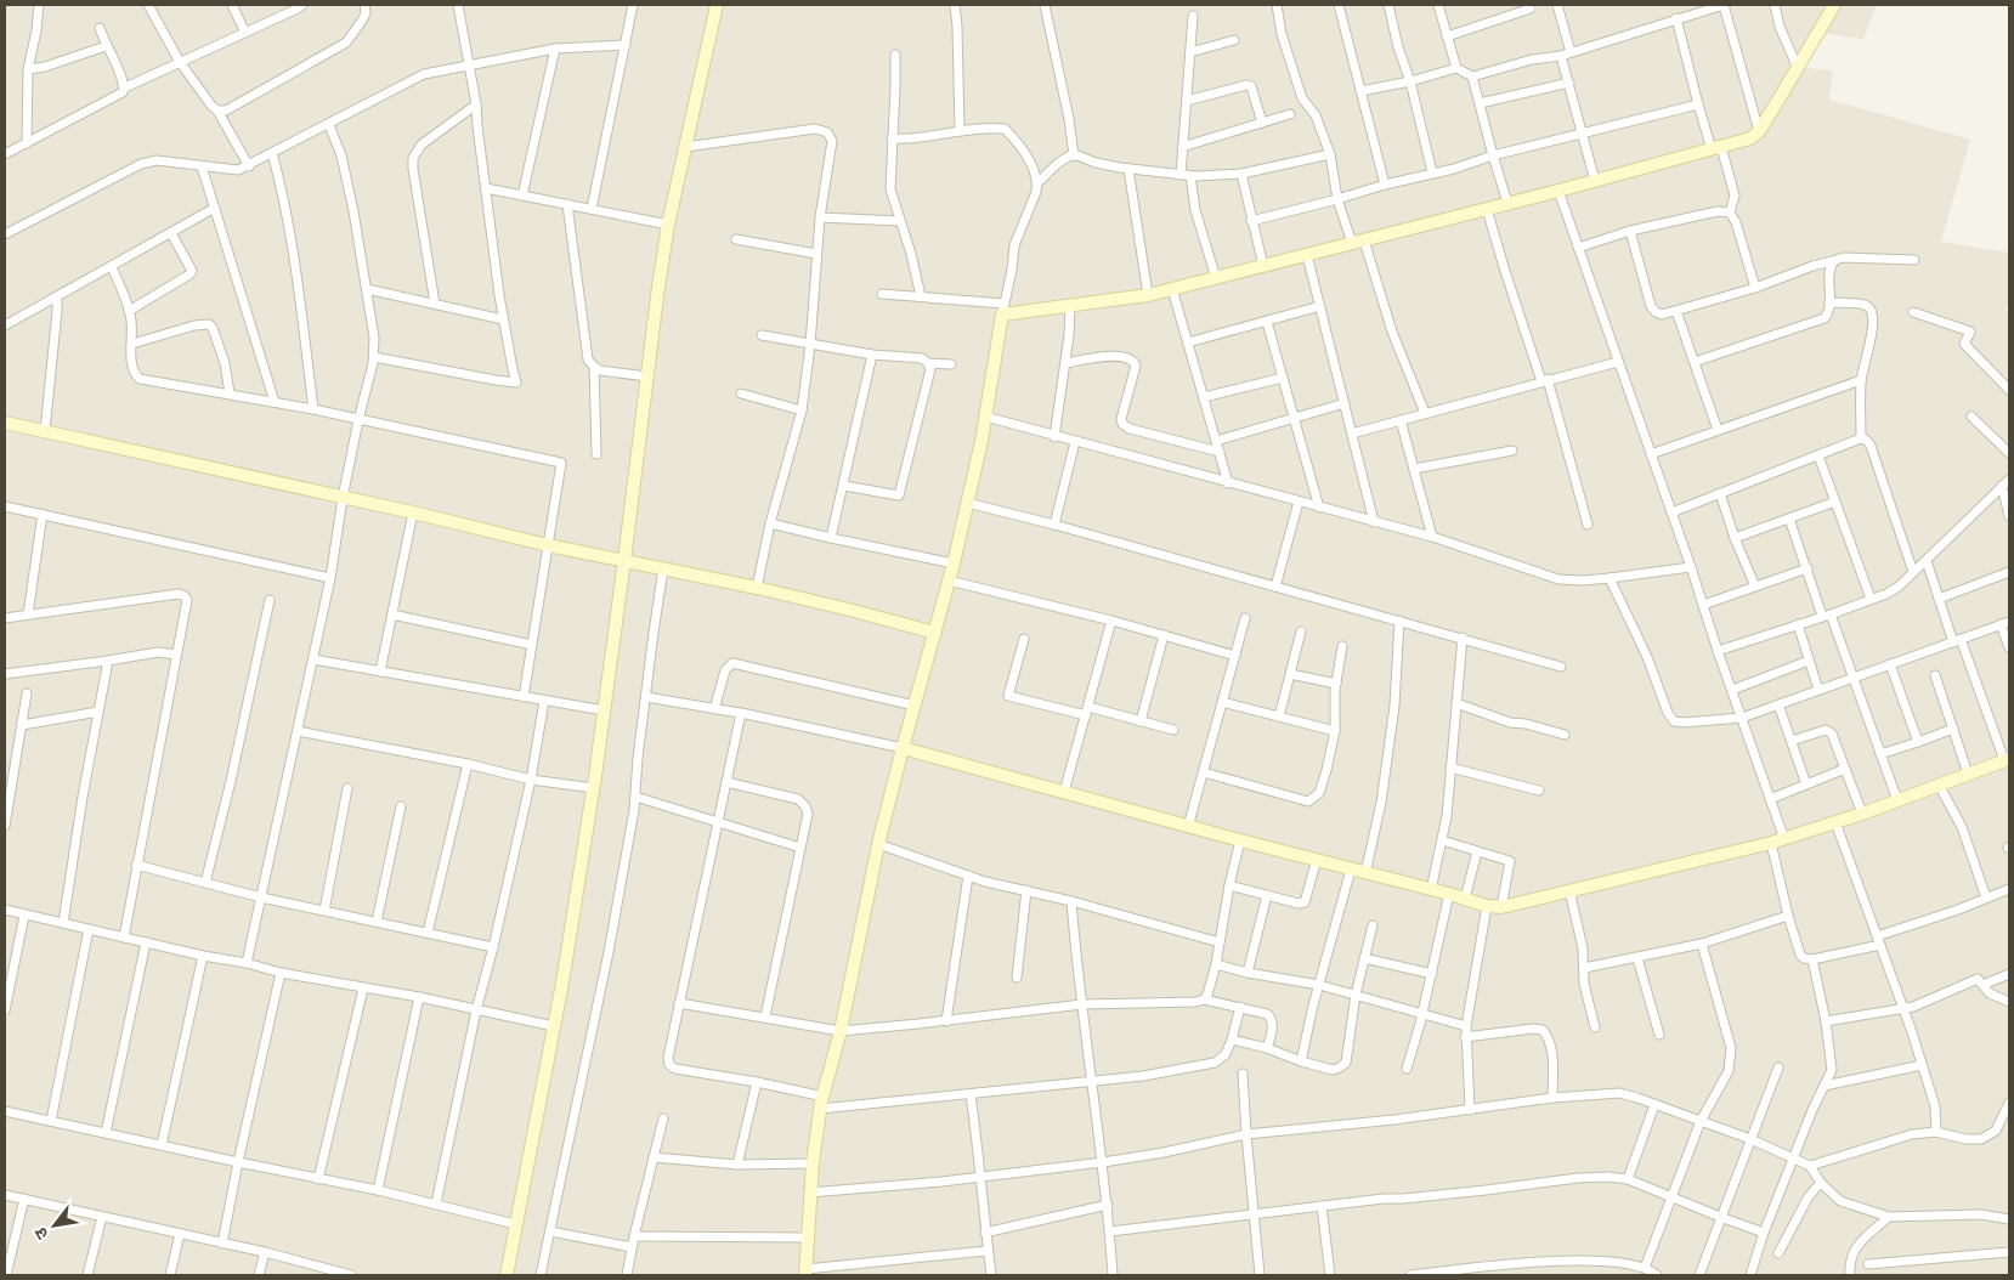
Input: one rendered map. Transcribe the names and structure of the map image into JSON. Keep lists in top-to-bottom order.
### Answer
{
  "north": "bottom left"
}
